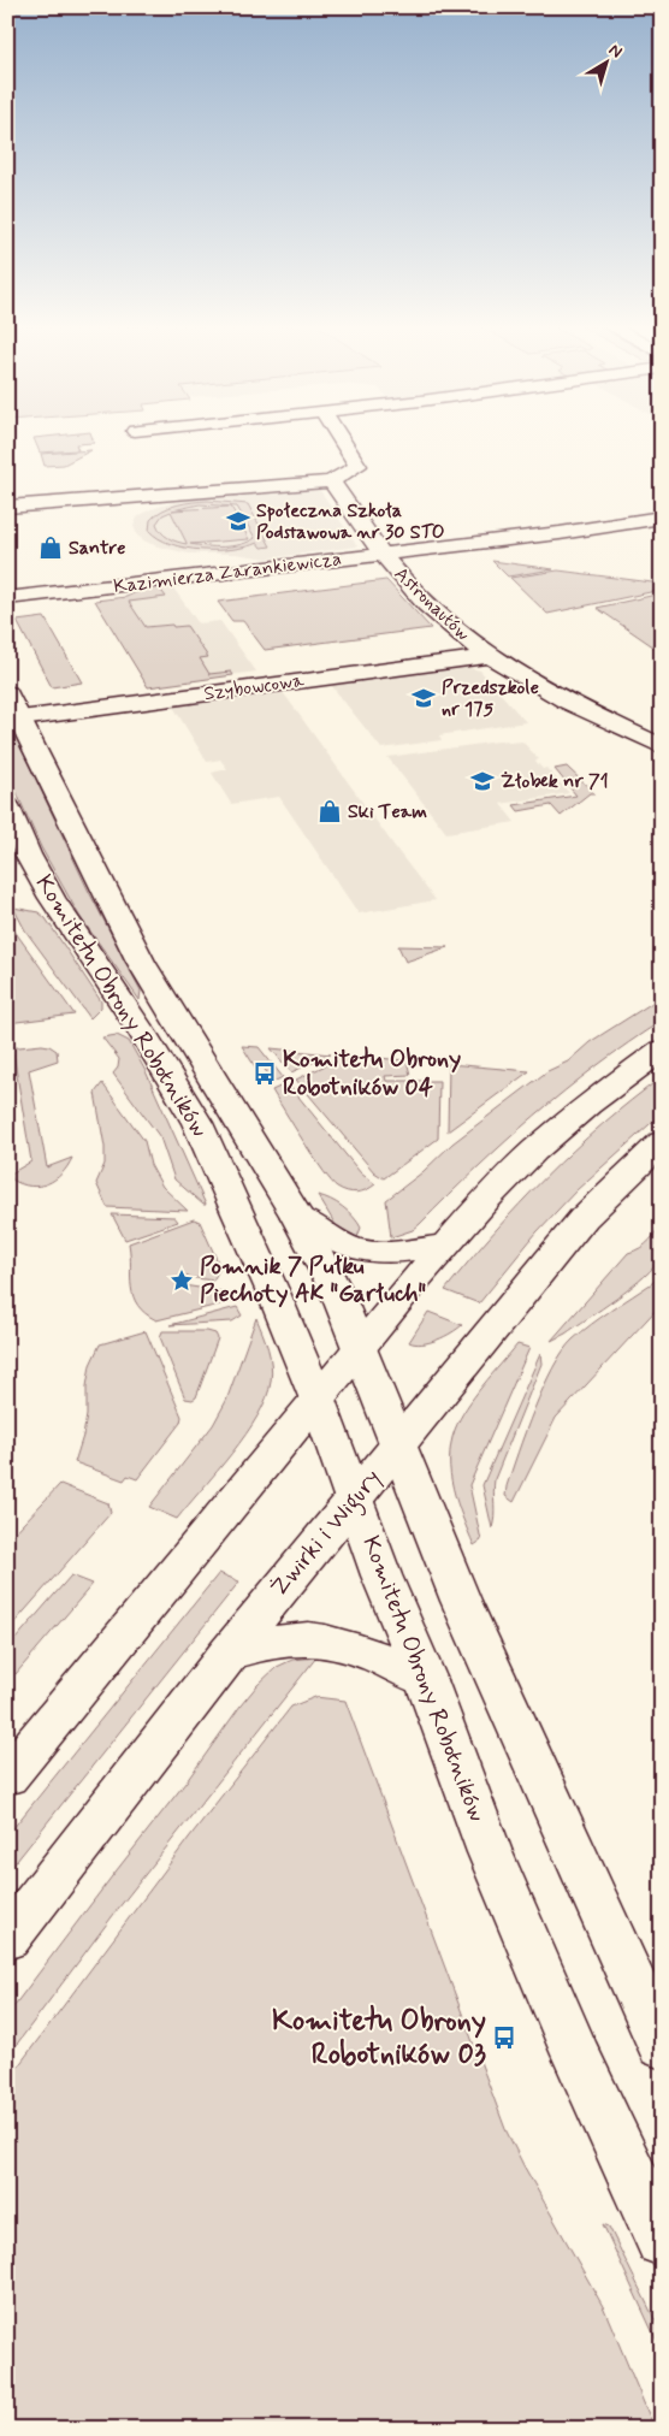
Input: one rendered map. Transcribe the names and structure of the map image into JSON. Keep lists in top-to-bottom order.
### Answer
{
  "streets": {
    "street": [
      "Kazimierza Zarankiewicza",
      "Astronautów",
      "Szybowcowa",
      "Komitetu Obrony Robotników",
      "Żwirki i Wigury"
    ]
  },
  "crossings": [
    ["Kazimierza Zarankiewicza", "Astronautów"],
    ["Astronautów", "Szybowcowa"],
    ["Szybowcowa", "Komitetu Obrony Robotników"],
    ["Komitetu Obrony Robotników", "Żwirki i Wigury"]
  ],
  "places": {
    "school or university": ["Społeczna Szkoła Podstawowa nr 30 STO", "Przedszkole nr 175", "Żłobek nr 71"],
    "shop": ["Santre", "Ski Team"],
    "bus stop": ["Komitetu Obrony Robotników 04", "Komitetu Obrony Robotników 03"],
    "place": ["Pomnik 7 Pułku Piechoty AK \"Garłuch\""]
  },
  "north": "top right"
}
